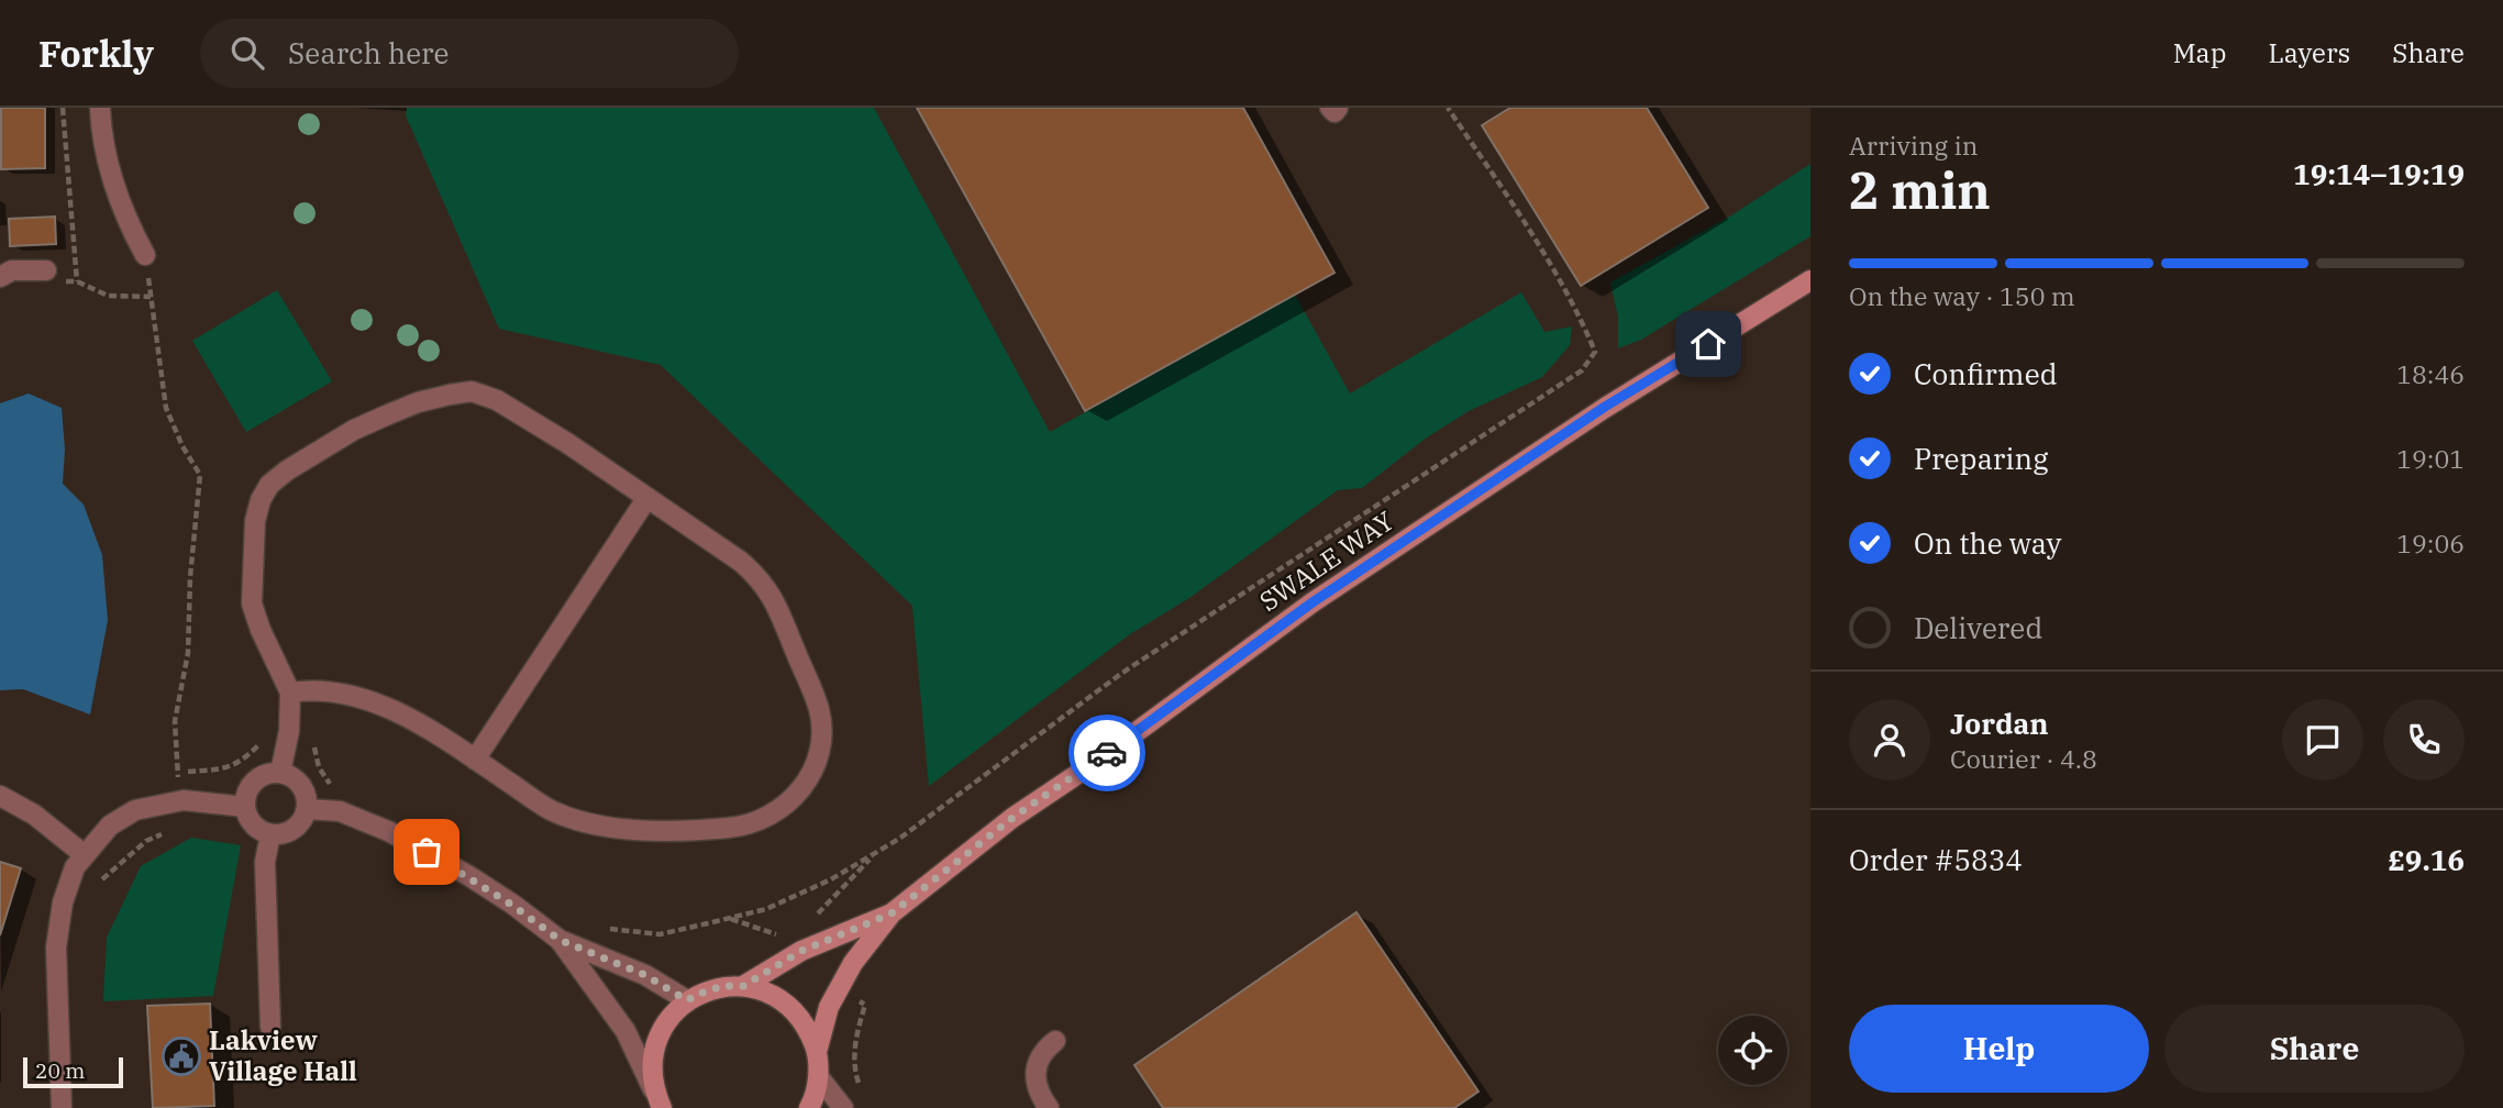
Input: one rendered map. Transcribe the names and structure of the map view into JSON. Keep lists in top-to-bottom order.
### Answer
{
  "streets": {
    "street": ["SWALE WAY"]
  },
  "places": {
    "public building": ["Lakview Village Hall"]
  },
  "scale_bar": "20 m",
  "page": {
    "header": "Forkly",
    "search": "Search here",
    "nav": ["Map", "Layers", "Share"],
    "heading": ["2 min", "Arriving in", "19:14–19:19"],
    "panel": [
      "Jordan",
      "Courier · 4.8",
      "Order #5834",
      "£9.16"
    ],
    "bar": "On the way · 150 m",
    "list": [
      ["Confirmed", "18:46"],
      ["Preparing", "19:01"],
      ["On the way", "19:06"],
      "Delivered"
    ],
    "buttons": ["Help", "Share"],
    "scale": "20 m"
  }
}
